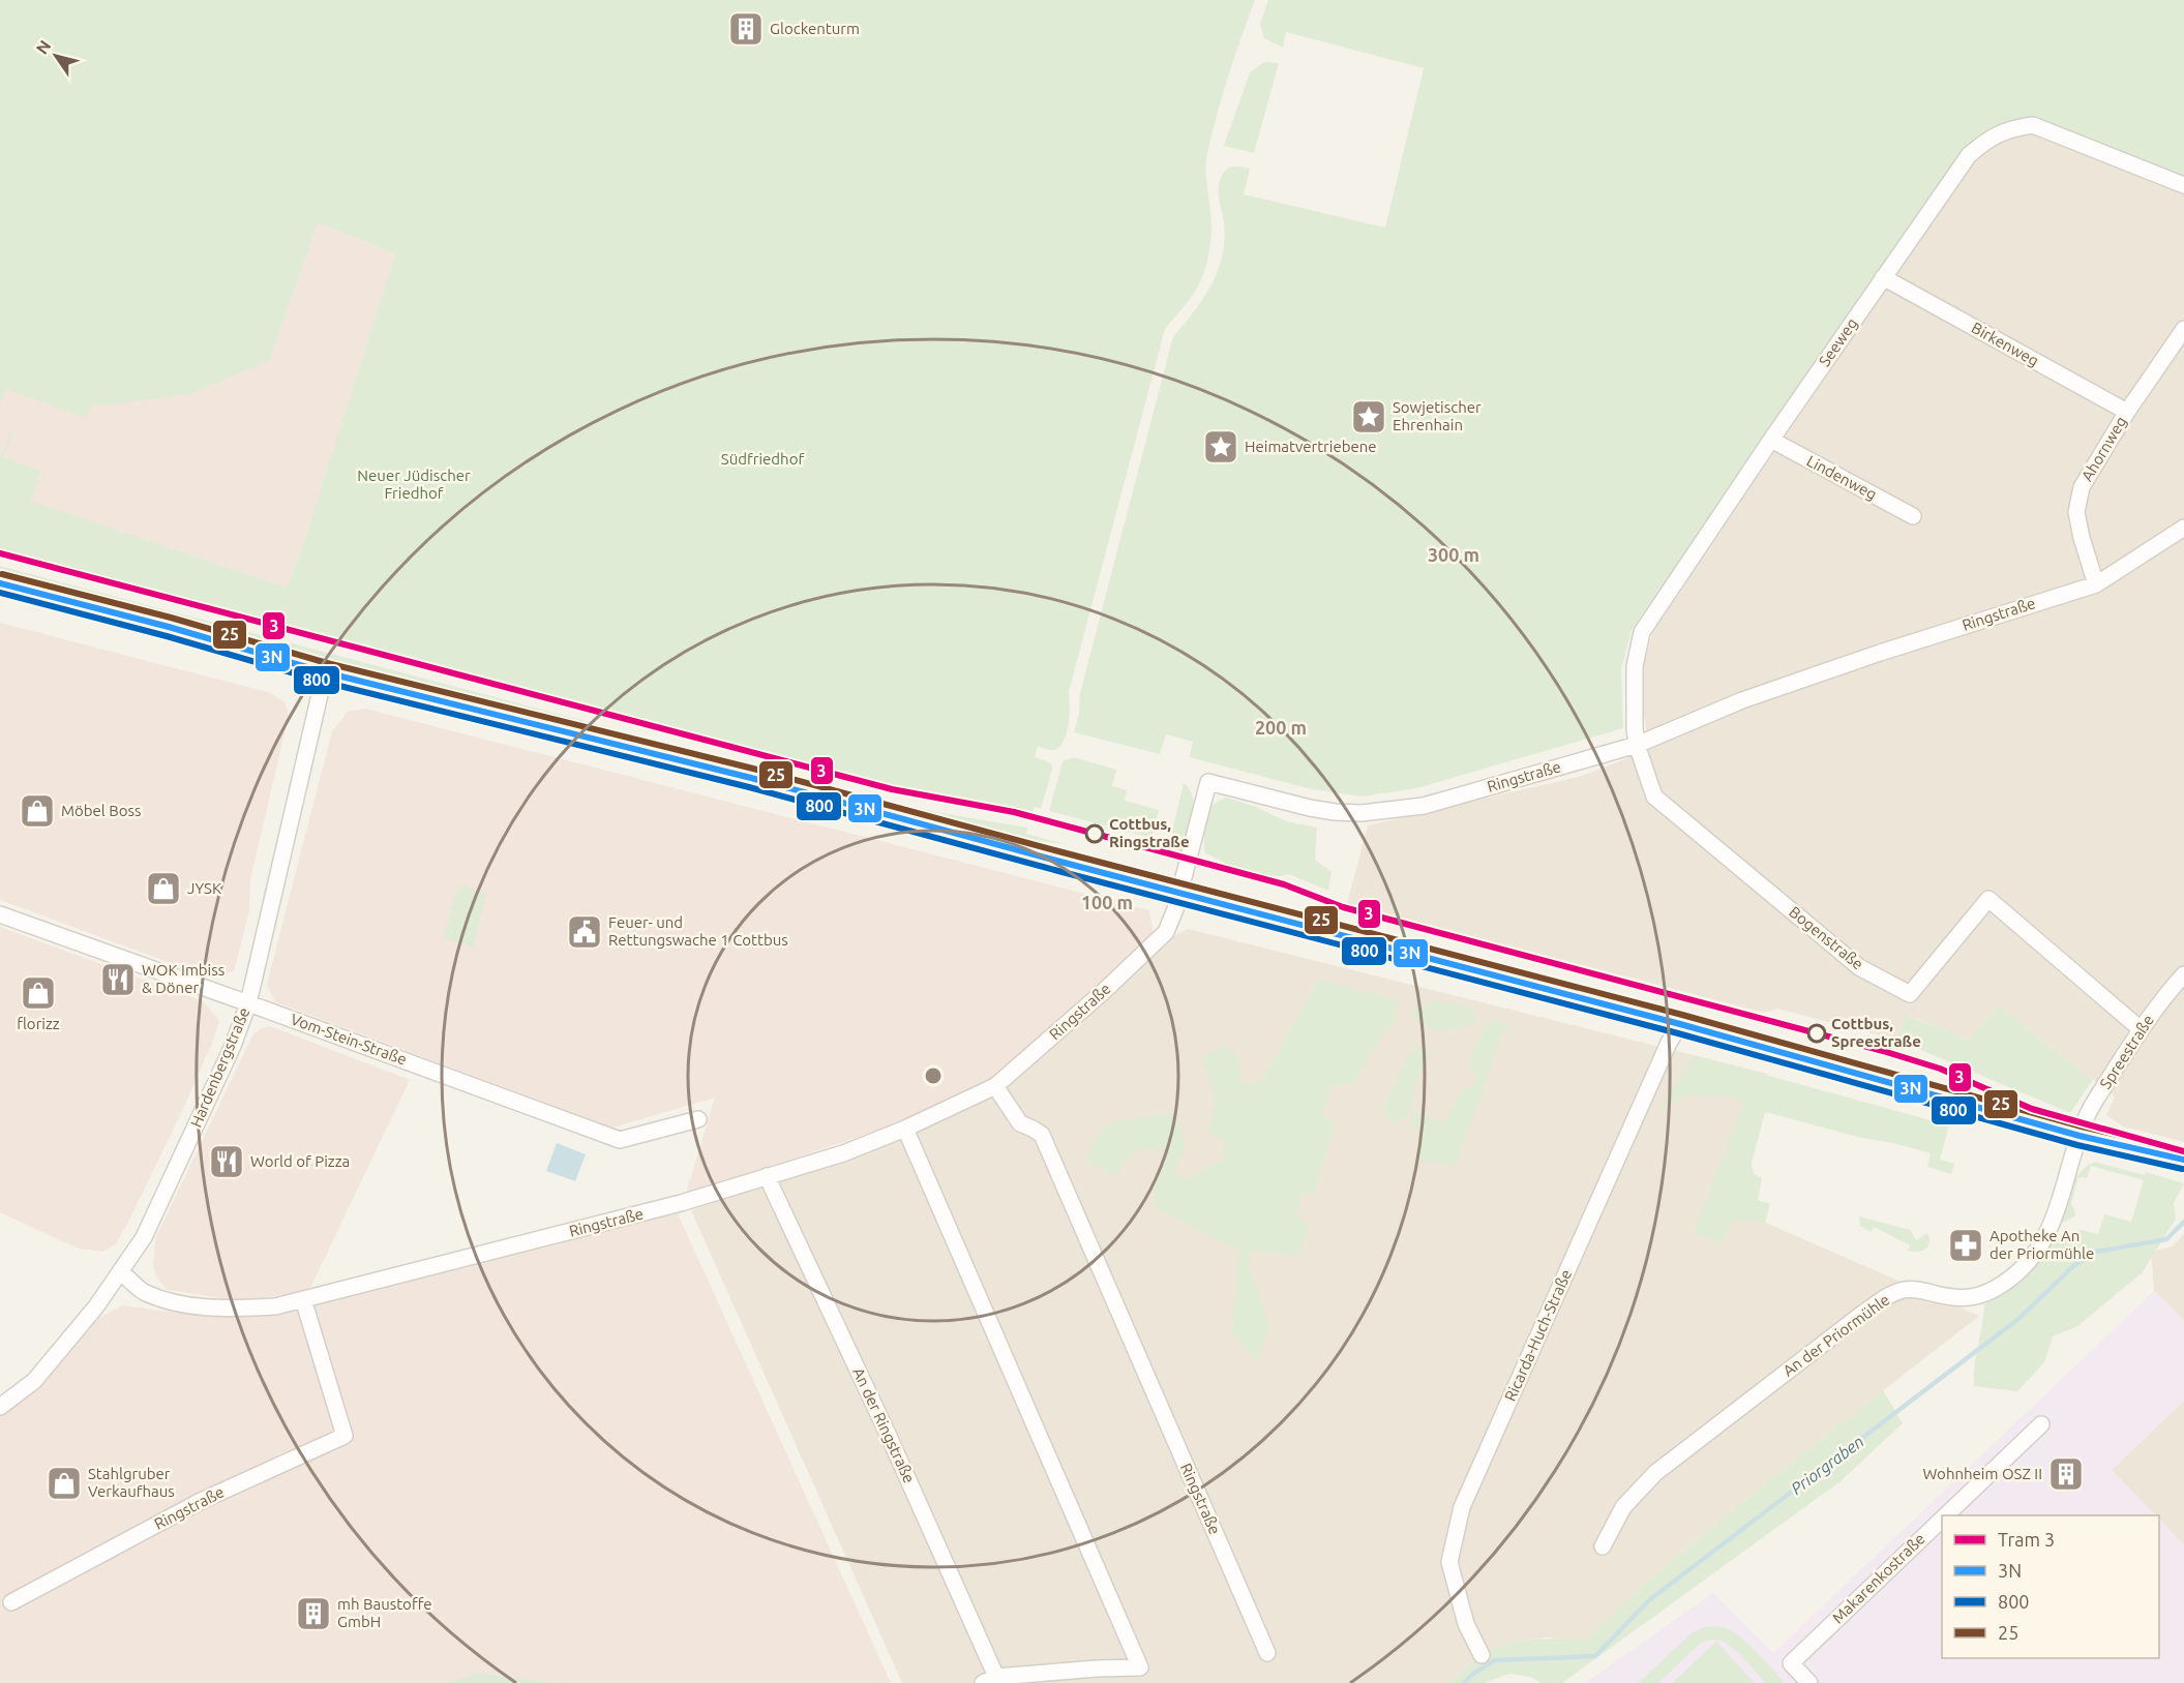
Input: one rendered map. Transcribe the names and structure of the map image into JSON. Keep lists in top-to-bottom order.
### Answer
{
  "streets": {
    "street": [
      "Seeweg",
      "Birkenweg",
      "Ahornweg",
      "Lindenweg",
      "Ringstraße",
      "Bogenstraße",
      "Vom-Stein-Straße",
      "Spreestraße",
      "Hardenbergstraße",
      "Ricarda-Huch-Straße",
      "An der Priormühle",
      "An der Ringstraße",
      "Makarenkostraße"
    ]
  },
  "crossings": [
    ["Seeweg", "Birkenweg"],
    ["Seeweg", "Lindenweg"],
    ["Seeweg", "Ringstraße"],
    ["Seeweg", "Bogenstraße"],
    ["Birkenweg", "Ahornweg"],
    ["Ahornweg", "Ringstraße"],
    ["Ringstraße", "Bogenstraße"],
    ["Ringstraße", "Hardenbergstraße"],
    ["Ringstraße", "An der Ringstraße"],
    ["Bogenstraße", "Spreestraße"],
    ["Vom-Stein-Straße", "Hardenbergstraße"],
    ["Spreestraße", "An der Priormühle"]
  ],
  "water": ["Priorgraben"],
  "parks": ["Südfriedhof", "Neuer Jüdischer Friedhof"],
  "places": {
    "building": ["Glockenturm", "Wohnheim OSZ II", "mh Baustoffe GmbH"],
    "place": ["Sowjetischer Ehrenhain", "Heimatvertriebene"],
    "shop": [
      "Möbel Boss",
      "JYSK",
      "florizz",
      "Stahlgruber Verkaufhaus"
    ],
    "other": ["Cottbus, Ringstraße", "Cottbus, Spreestraße"],
    "public building": ["Feuer- und Rettungswache 1 Cottbus"],
    "restaurant": ["WOK Imbiss & Döner", "World of Pizza"],
    "pharmacy": ["Apotheke An der Priormühle"]
  },
  "lines": [
    "tram line 3",
    "transit line 25",
    "transit line 3N",
    "transit line 800"
  ],
  "legend": [
    "Tram 3",
    "3N",
    "800",
    "25"
  ],
  "north": "top left",
  "rings": ["300 m", "200 m", "100 m"]
}
